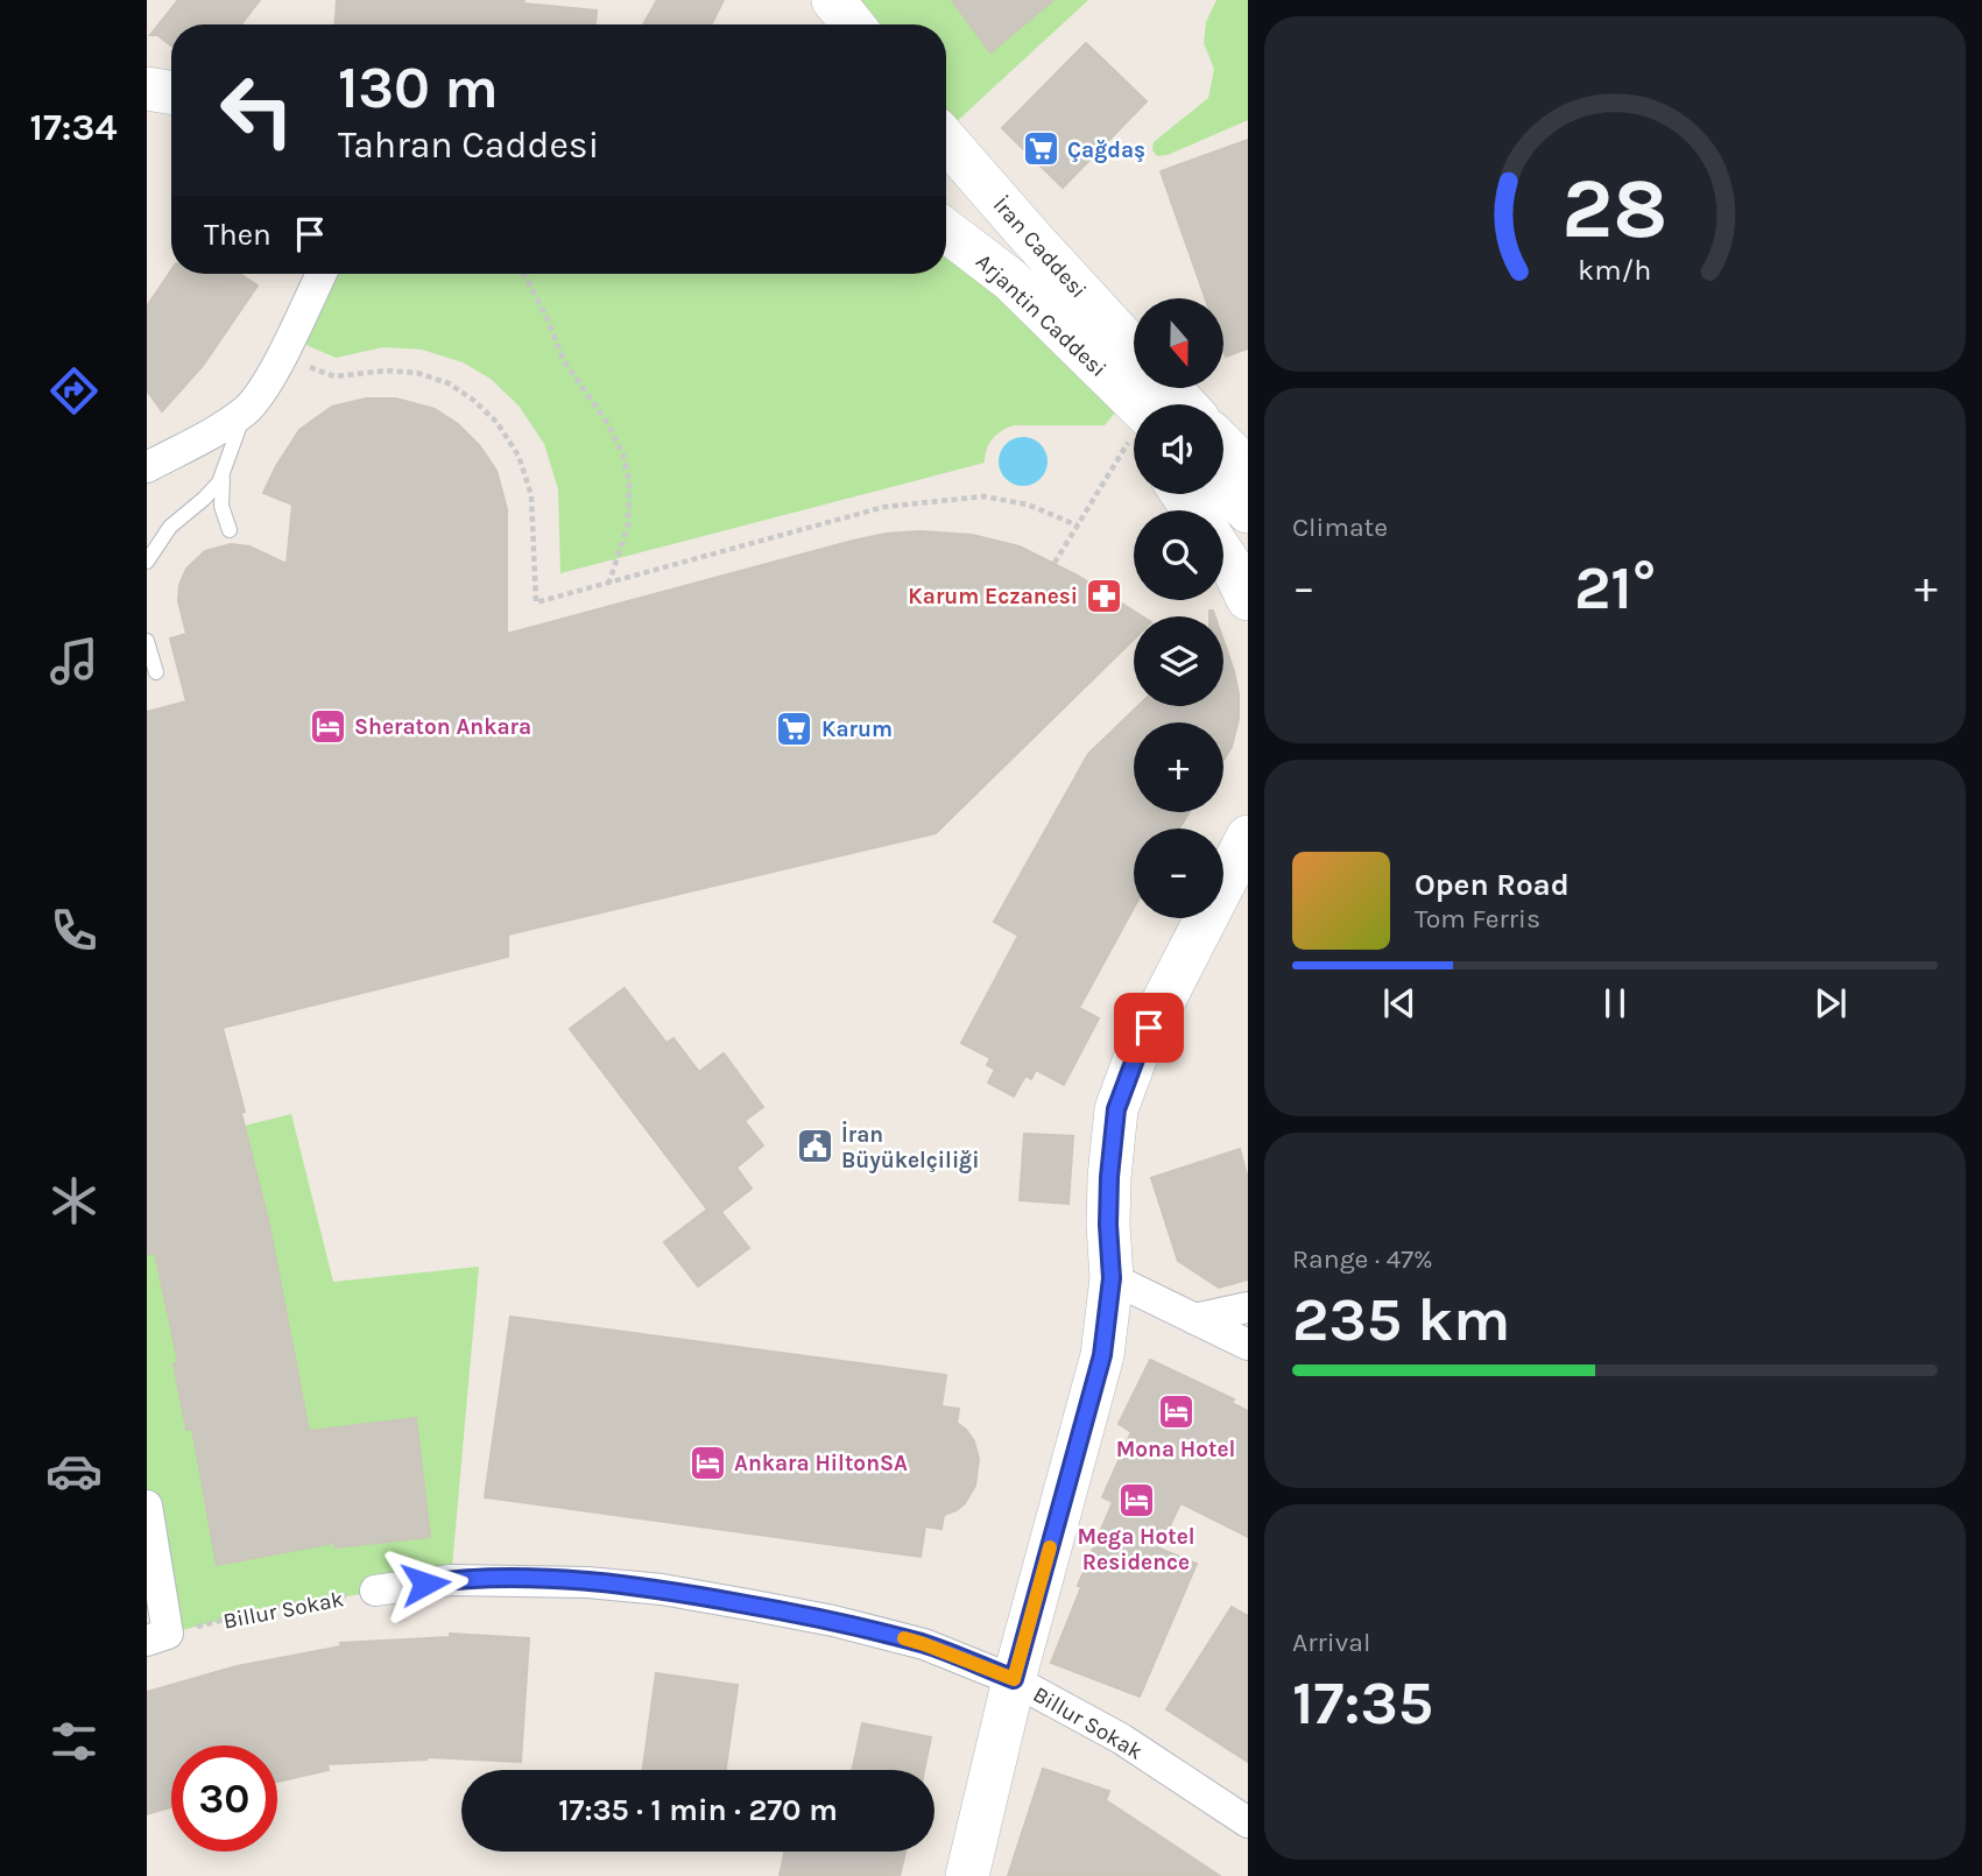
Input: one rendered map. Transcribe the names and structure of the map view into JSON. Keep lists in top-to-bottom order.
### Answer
{
  "streets": {
    "street": ["İran Caddesi", "Arjantin Caddesi", "Billur Sokak"]
  },
  "places": {
    "supermarket": ["Çağdaş", "Karum"],
    "pharmacy": ["Karum Eczanesi"],
    "hotel": [
      "Sheraton Ankara",
      "Mona Hotel",
      "Ankara HiltonSA",
      "Mega Hotel Residence"
    ],
    "public building": ["İran Büyükelçiliği"]
  },
  "north": "bottom",
  "page": {
    "tabs": "17:34",
    "turn": ["130 m", "Tahran Caddesi"],
    "then": "Then",
    "map_buttons": ["+", "−"],
    "tile": [
      "Climate",
      ["Range · 47%", "235 km"],
      ["Arrival", "17:35"]
    ],
    "heat": ["−", "21°", "+"],
    "song": ["Open Road", "Tom Ferris"],
    "limit": "30",
    "trip": "17:35 · 1 min · 270 m",
    "gauge": ["28", "km/h"]
  }
}
